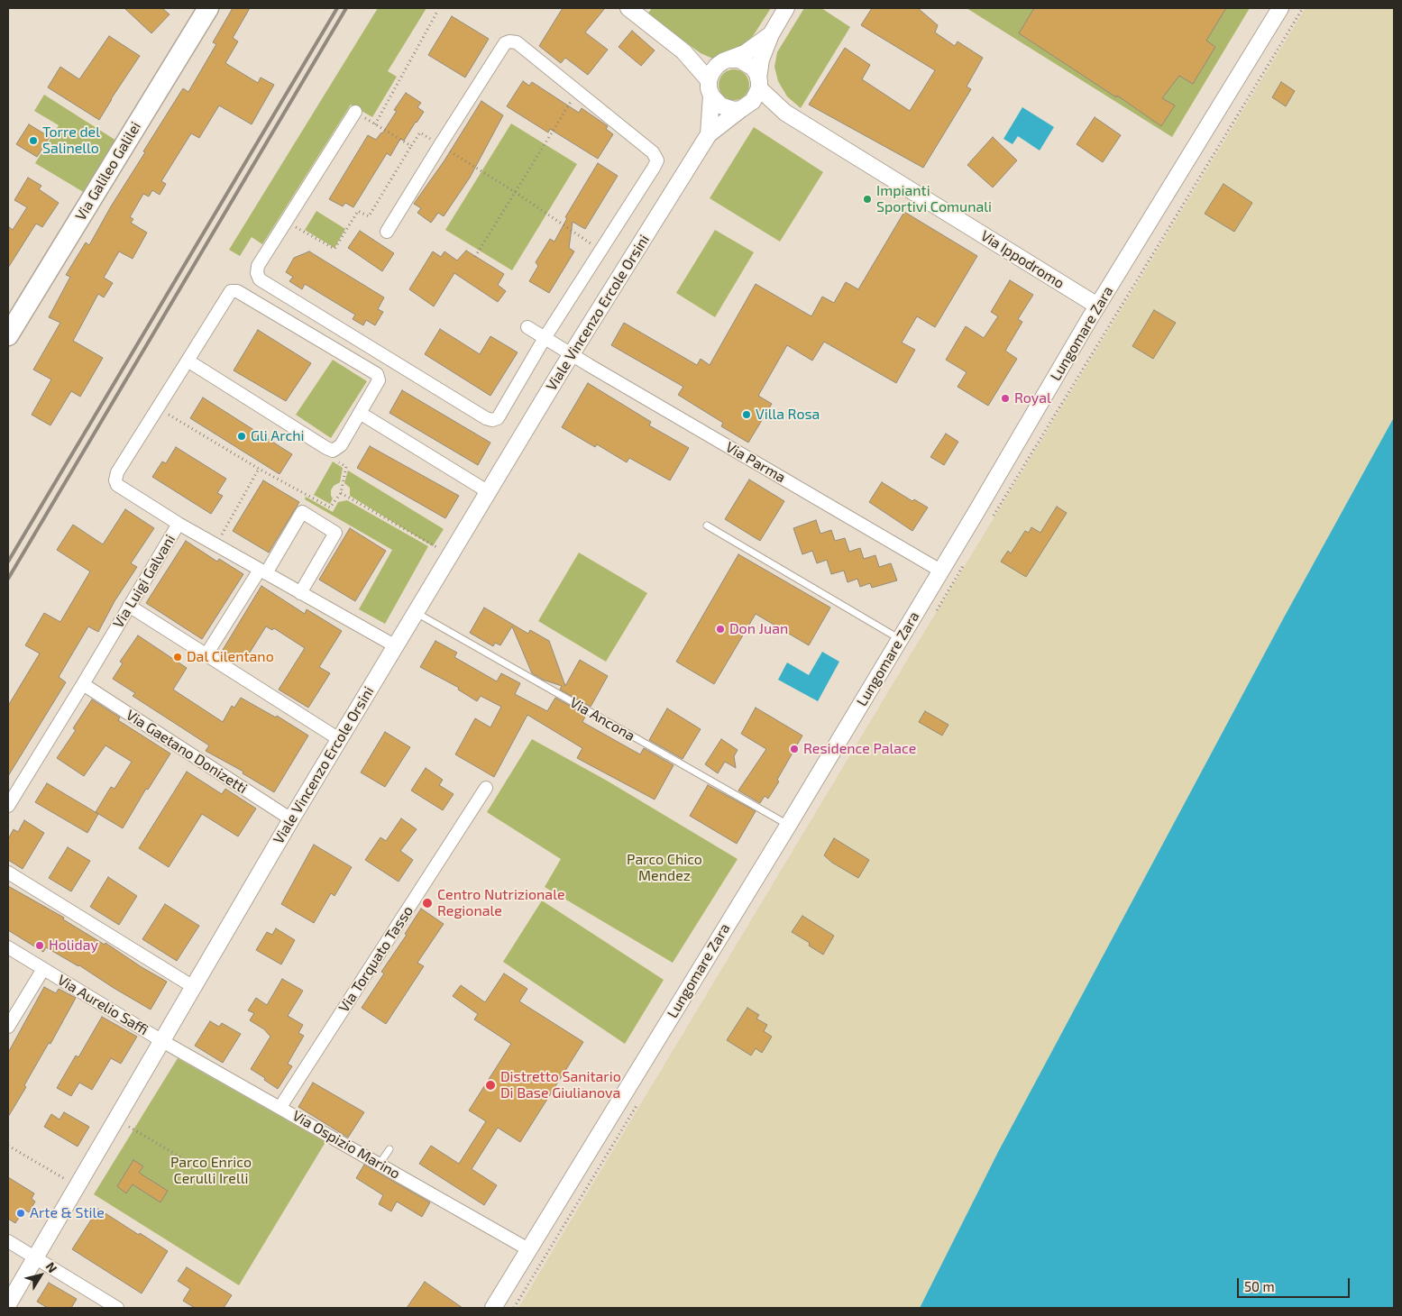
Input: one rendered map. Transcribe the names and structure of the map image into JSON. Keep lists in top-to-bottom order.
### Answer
{
  "streets": {
    "main road": ["Via Galileo Galilei"],
    "street": [
      "Via Ippodromo",
      "Viale Vincenzo Ercole Orsini",
      "Lungomare Zara",
      "Via Parma",
      "Via Luigi Galvani",
      "Via Gaetano Donizetti",
      "Via Torquato Tasso",
      "Via Aurelio Saffi",
      "Via Ospizio Marino"
    ],
    "lane": ["Via Ancona"]
  },
  "crossings": [
    ["Via Ippodromo", "Lungomare Zara"],
    ["Viale Vincenzo Ercole Orsini", "Via Parma"],
    ["Viale Vincenzo Ercole Orsini", "Via Luigi Galvani"],
    ["Viale Vincenzo Ercole Orsini", "Via Ancona"],
    ["Viale Vincenzo Ercole Orsini", "Via Gaetano Donizetti"],
    ["Viale Vincenzo Ercole Orsini", "Via Aurelio Saffi"],
    ["Viale Vincenzo Ercole Orsini", "Via Ospizio Marino"],
    ["Lungomare Zara", "Via Parma"],
    ["Lungomare Zara", "Via Ancona"],
    ["Lungomare Zara", "Via Ospizio Marino"],
    ["Via Luigi Galvani", "Via Gaetano Donizetti"],
    ["Via Torquato Tasso", "Via Ospizio Marino"],
    ["Via Aurelio Saffi", "Via Ospizio Marino"]
  ],
  "parks": ["Parco Chico Mendez", "Parco Enrico Cerulli Irelli"],
  "places": [
    "Torre del Salinello",
    "Impianti Sportivi Comunali",
    "Royal",
    "Villa Rosa",
    "Gli Archi",
    "Don Juan",
    "Dal Cilentano",
    "Residence Palace",
    "Centro Nutrizionale Regionale",
    "Holiday",
    "Distretto Sanitario Di Base Giulianova",
    "Arte & Stile"
  ],
  "scale_bar": "50 m",
  "north": "top right"
}
